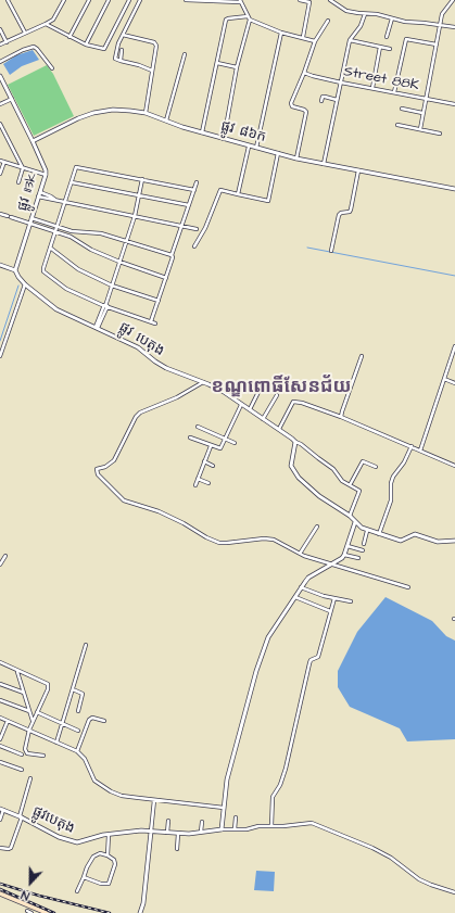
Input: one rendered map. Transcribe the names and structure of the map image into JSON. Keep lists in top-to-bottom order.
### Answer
{
  "streets": {
    "street": [
      "Street 88K",
      "ផ្លូវ ៨៦ក",
      "ផ្លូវ 113k",
      "ផ្លូវ បេតុង",
      "ផ្លូវបេតុង"
    ]
  },
  "crossings": [
    ["ផ្លូវ ៨៦ក", "ផ្លូវ 113k"],
    ["ផ្លូវ 113k", "ផ្លូវ បេតុង"]
  ],
  "districts": ["ខណ្ឌពោធិ៍សែនជ័យ"],
  "north": "bottom"
}
